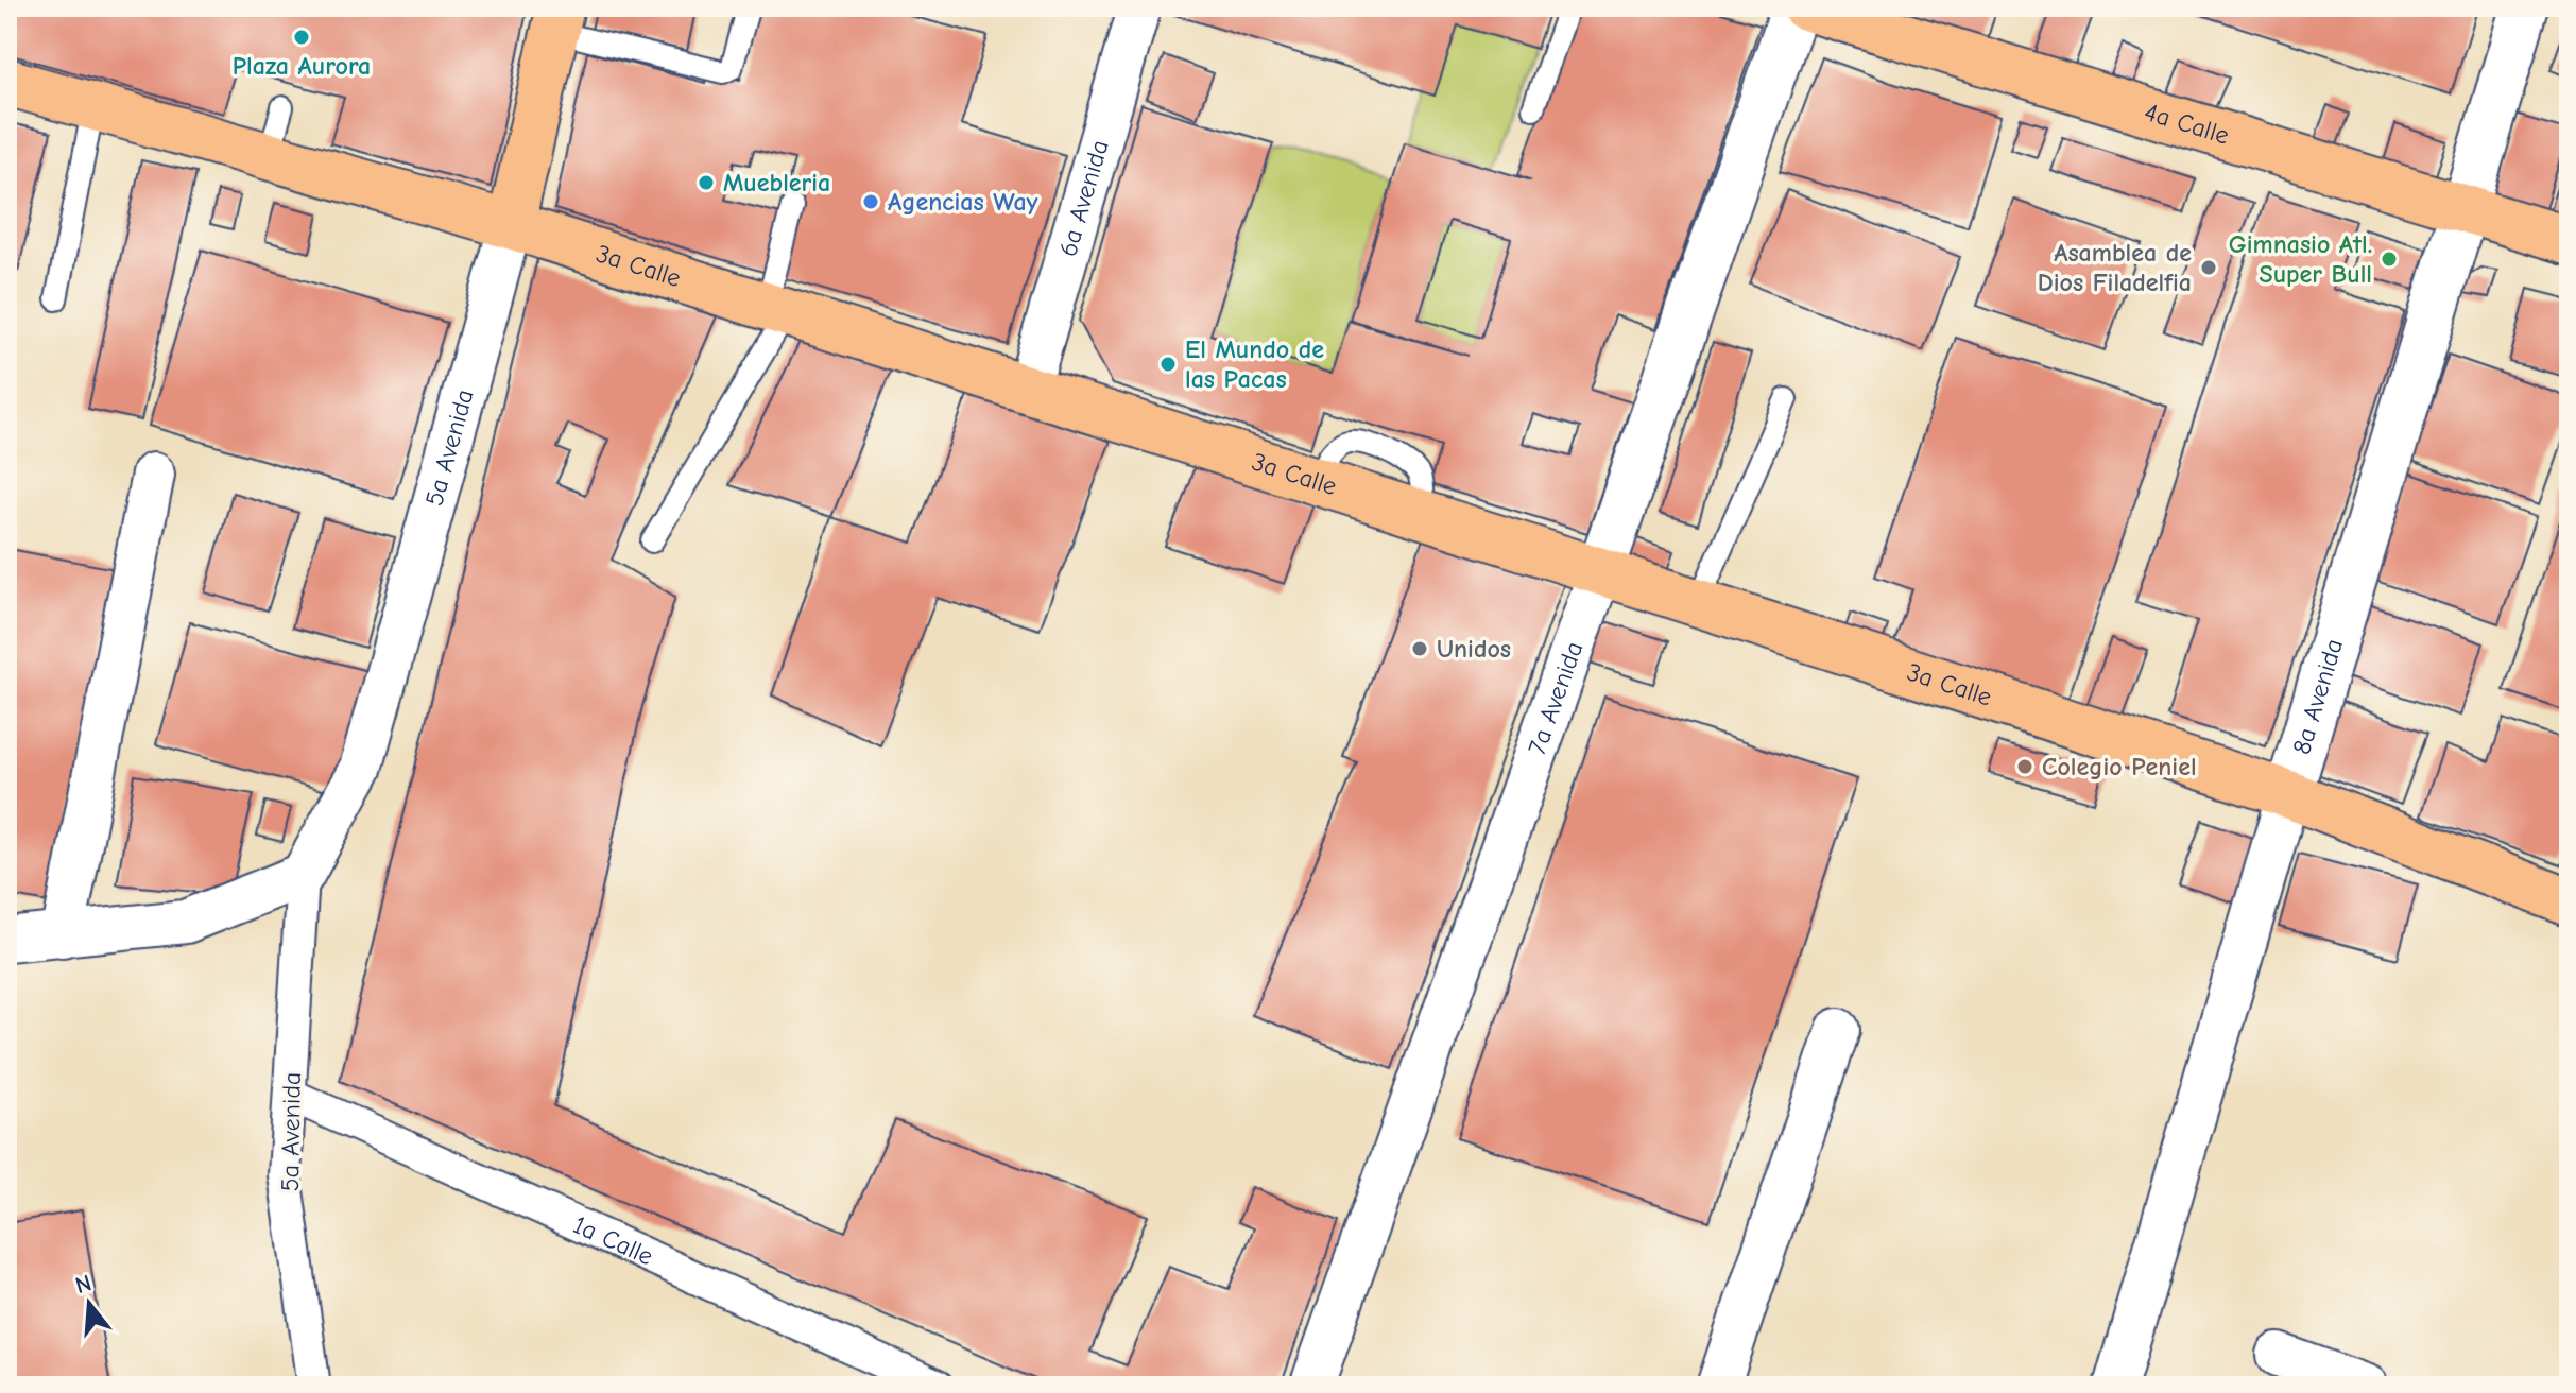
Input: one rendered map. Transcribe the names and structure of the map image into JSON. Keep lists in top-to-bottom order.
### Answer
{
  "streets": {
    "main road": ["4a Calle", "3a Calle", "5a Avenida"],
    "street": [
      "6a Avenida",
      "8a Avenida",
      "7a Avenida",
      "1a Calle"
    ]
  },
  "crossings": [
    ["4a Calle", "8a Avenida"],
    ["6a Avenida", "3a Calle"],
    ["3a Calle", "5a Avenida"],
    ["3a Calle", "8a Avenida"],
    ["3a Calle", "7a Avenida"],
    ["5a Avenida", "1a Calle"]
  ],
  "places": [
    "Plaza Aurora",
    "Muebleria",
    "Agencias Way",
    "Gimnasio Atl. Super Bull",
    "Asamblea de Dios Filadelfia",
    "El Mundo de las Pacas",
    "Unidos",
    "Colegio Peniel"
  ],
  "north": "top"
}
